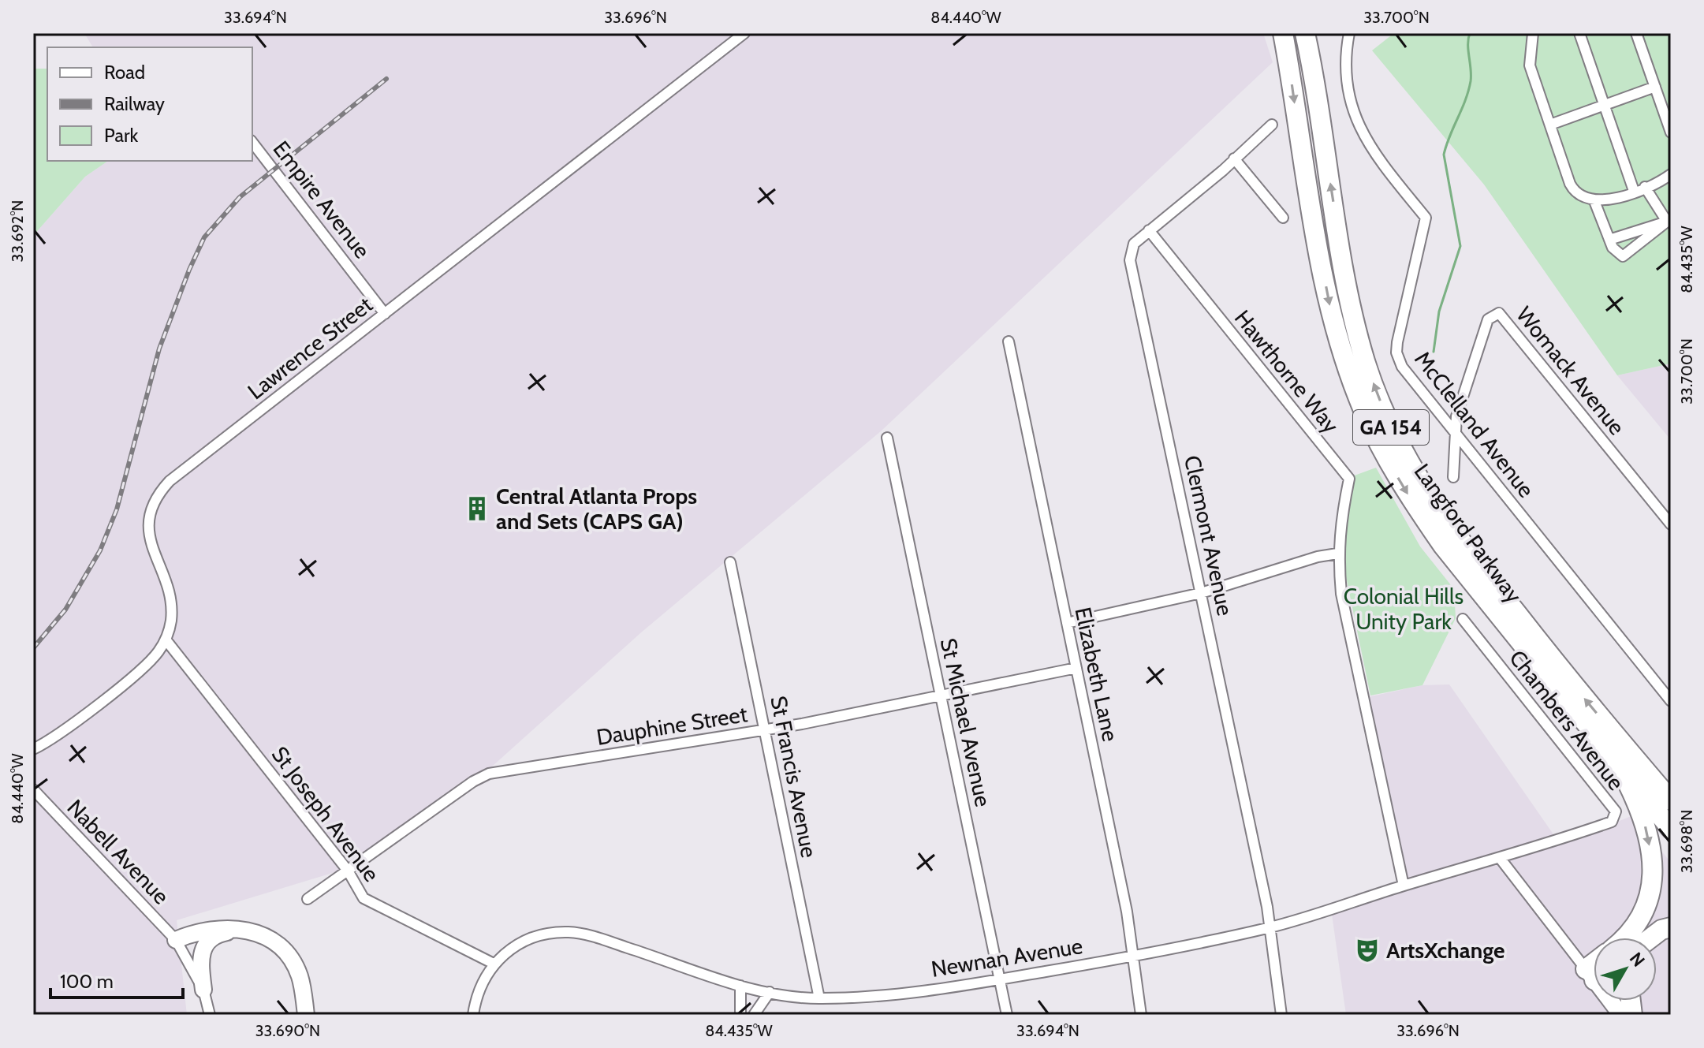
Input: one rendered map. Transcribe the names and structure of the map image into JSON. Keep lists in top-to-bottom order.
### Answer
{
  "streets": {
    "highway": ["GA 154", "Langford Parkway"],
    "street": [
      "Empire Avenue",
      "Lawrence Street",
      "Womack Avenue",
      "Hawthorne Way",
      "McClelland Avenue",
      "Clermont Avenue",
      "Elizabeth Lane",
      "Chambers Avenue",
      "St Michael Avenue",
      "Dauphine Street",
      "St Francis Avenue",
      "St Joseph Avenue",
      "Nabell Avenue",
      "Newnan Avenue"
    ]
  },
  "crossings": [
    ["Empire Avenue", "Lawrence Street"],
    ["Lawrence Street", "St Joseph Avenue"],
    ["Womack Avenue", "McClelland Avenue"],
    ["Hawthorne Way", "Clermont Avenue"],
    ["Hawthorne Way", "Newnan Avenue"],
    ["GA 154", "Langford Parkway"],
    ["Clermont Avenue", "Newnan Avenue"],
    ["Elizabeth Lane", "Dauphine Street"],
    ["Elizabeth Lane", "Newnan Avenue"],
    ["Chambers Avenue", "Newnan Avenue"],
    ["St Michael Avenue", "Dauphine Street"],
    ["St Michael Avenue", "Newnan Avenue"],
    ["Dauphine Street", "St Francis Avenue"],
    ["Dauphine Street", "St Joseph Avenue"],
    ["St Francis Avenue", "Newnan Avenue"],
    ["St Joseph Avenue", "Newnan Avenue"]
  ],
  "parks": ["Colonial Hills Unity Park"],
  "places": {
    "building": ["Central Atlanta Props and Sets (CAPS GA)"],
    "theatre": ["ArtsXchange"]
  },
  "legend": ["Road", "Railway", "Park"],
  "scale_bar": "100 m",
  "north": "top right",
  "coordinates": [
    "33.694°N",
    "33.696°N",
    "84.440°W",
    "33.700°N",
    "33.692°N",
    "84.435°W",
    "33.698°N",
    "33.690°N"
  ]
}
